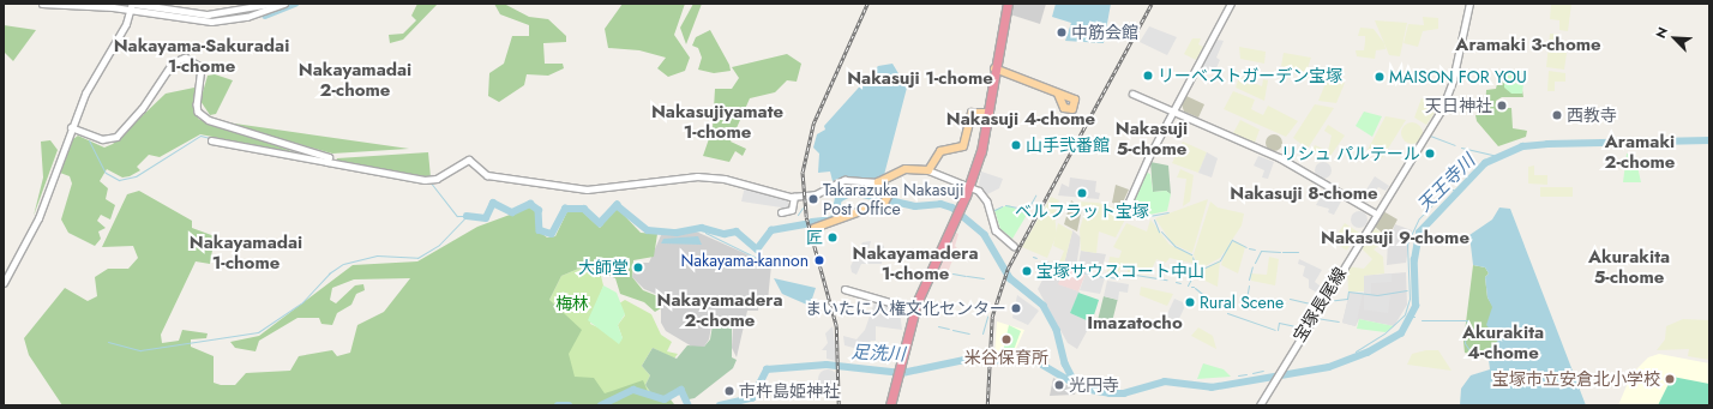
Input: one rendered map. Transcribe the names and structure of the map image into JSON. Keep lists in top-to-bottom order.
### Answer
{
  "streets": {
    "street": ["宝塚長尾線"]
  },
  "districts": [
    "Nakayama-Sakuradai 1-chome",
    "Aramaki 3-chome",
    "Nakayamadai 2-chome",
    "Nakasuji 1-chome",
    "Nakasujiyamate 1-chome",
    "Nakasuji 4-chome",
    "Nakasuji 5-chome",
    "Aramaki 2-chome",
    "Nakasuji 8-chome",
    "Nakasuji 9-chome",
    "Nakayamadai 1-chome",
    "Nakayamadera 1-chome",
    "Akurakita 5-chome",
    "Nakayamadera 2-chome",
    "Imazatocho",
    "Akurakita 4-chome"
  ],
  "water": ["天王寺川", "足洗川"],
  "parks": ["梅林"],
  "places": [
    "中筋会館",
    "リーベストガーデン宝塚",
    "MAISON FOR YOU",
    "天日神社",
    "西教寺",
    "山手弐番館",
    "リシュ パルテール",
    "ベルフラット宝塚",
    "Takarazuka Nakasuji Post Office",
    "匠",
    "Nakayama-kannon",
    "大師堂",
    "宝塚サウスコート中山",
    "Rural Scene",
    "まいたに人権文化センター",
    "米谷保育所",
    "宝塚市立安倉北小学校",
    "光円寺",
    "市杵島姫神社"
  ],
  "north": "top left"
}
